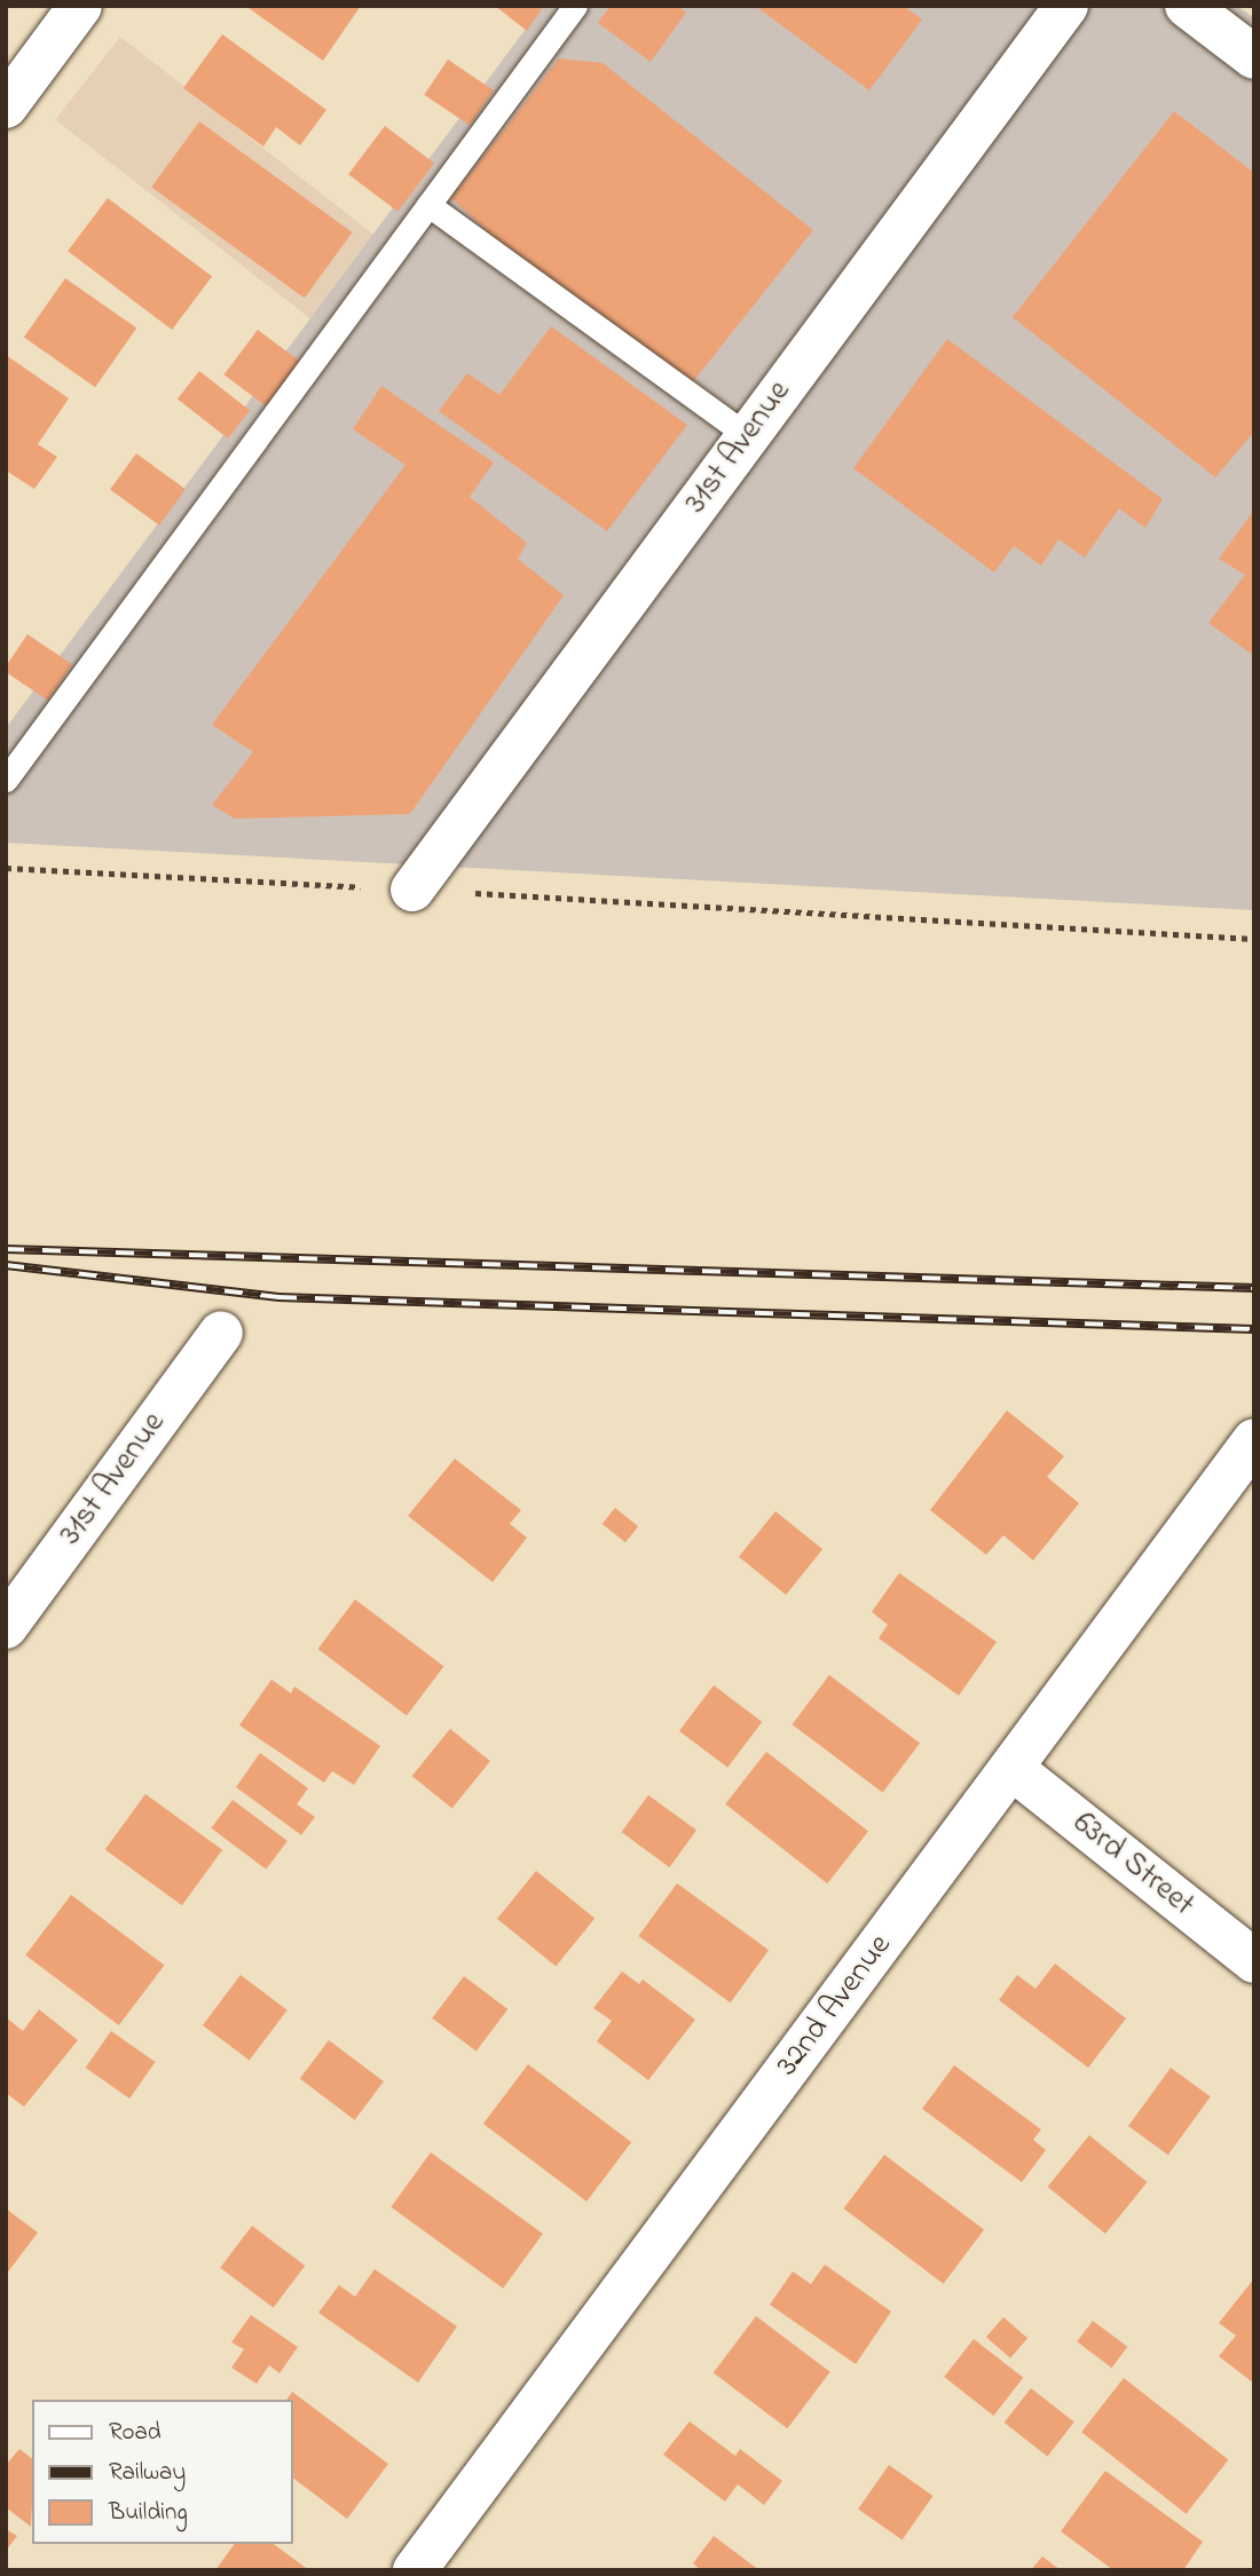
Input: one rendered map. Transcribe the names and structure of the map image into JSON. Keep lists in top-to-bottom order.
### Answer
{
  "streets": {
    "street": ["31st Avenue", "63rd Street", "32nd Avenue"]
  },
  "crossings": [
    ["63rd Street", "32nd Avenue"]
  ],
  "legend": ["Road", "Railway", "Building"]
}
